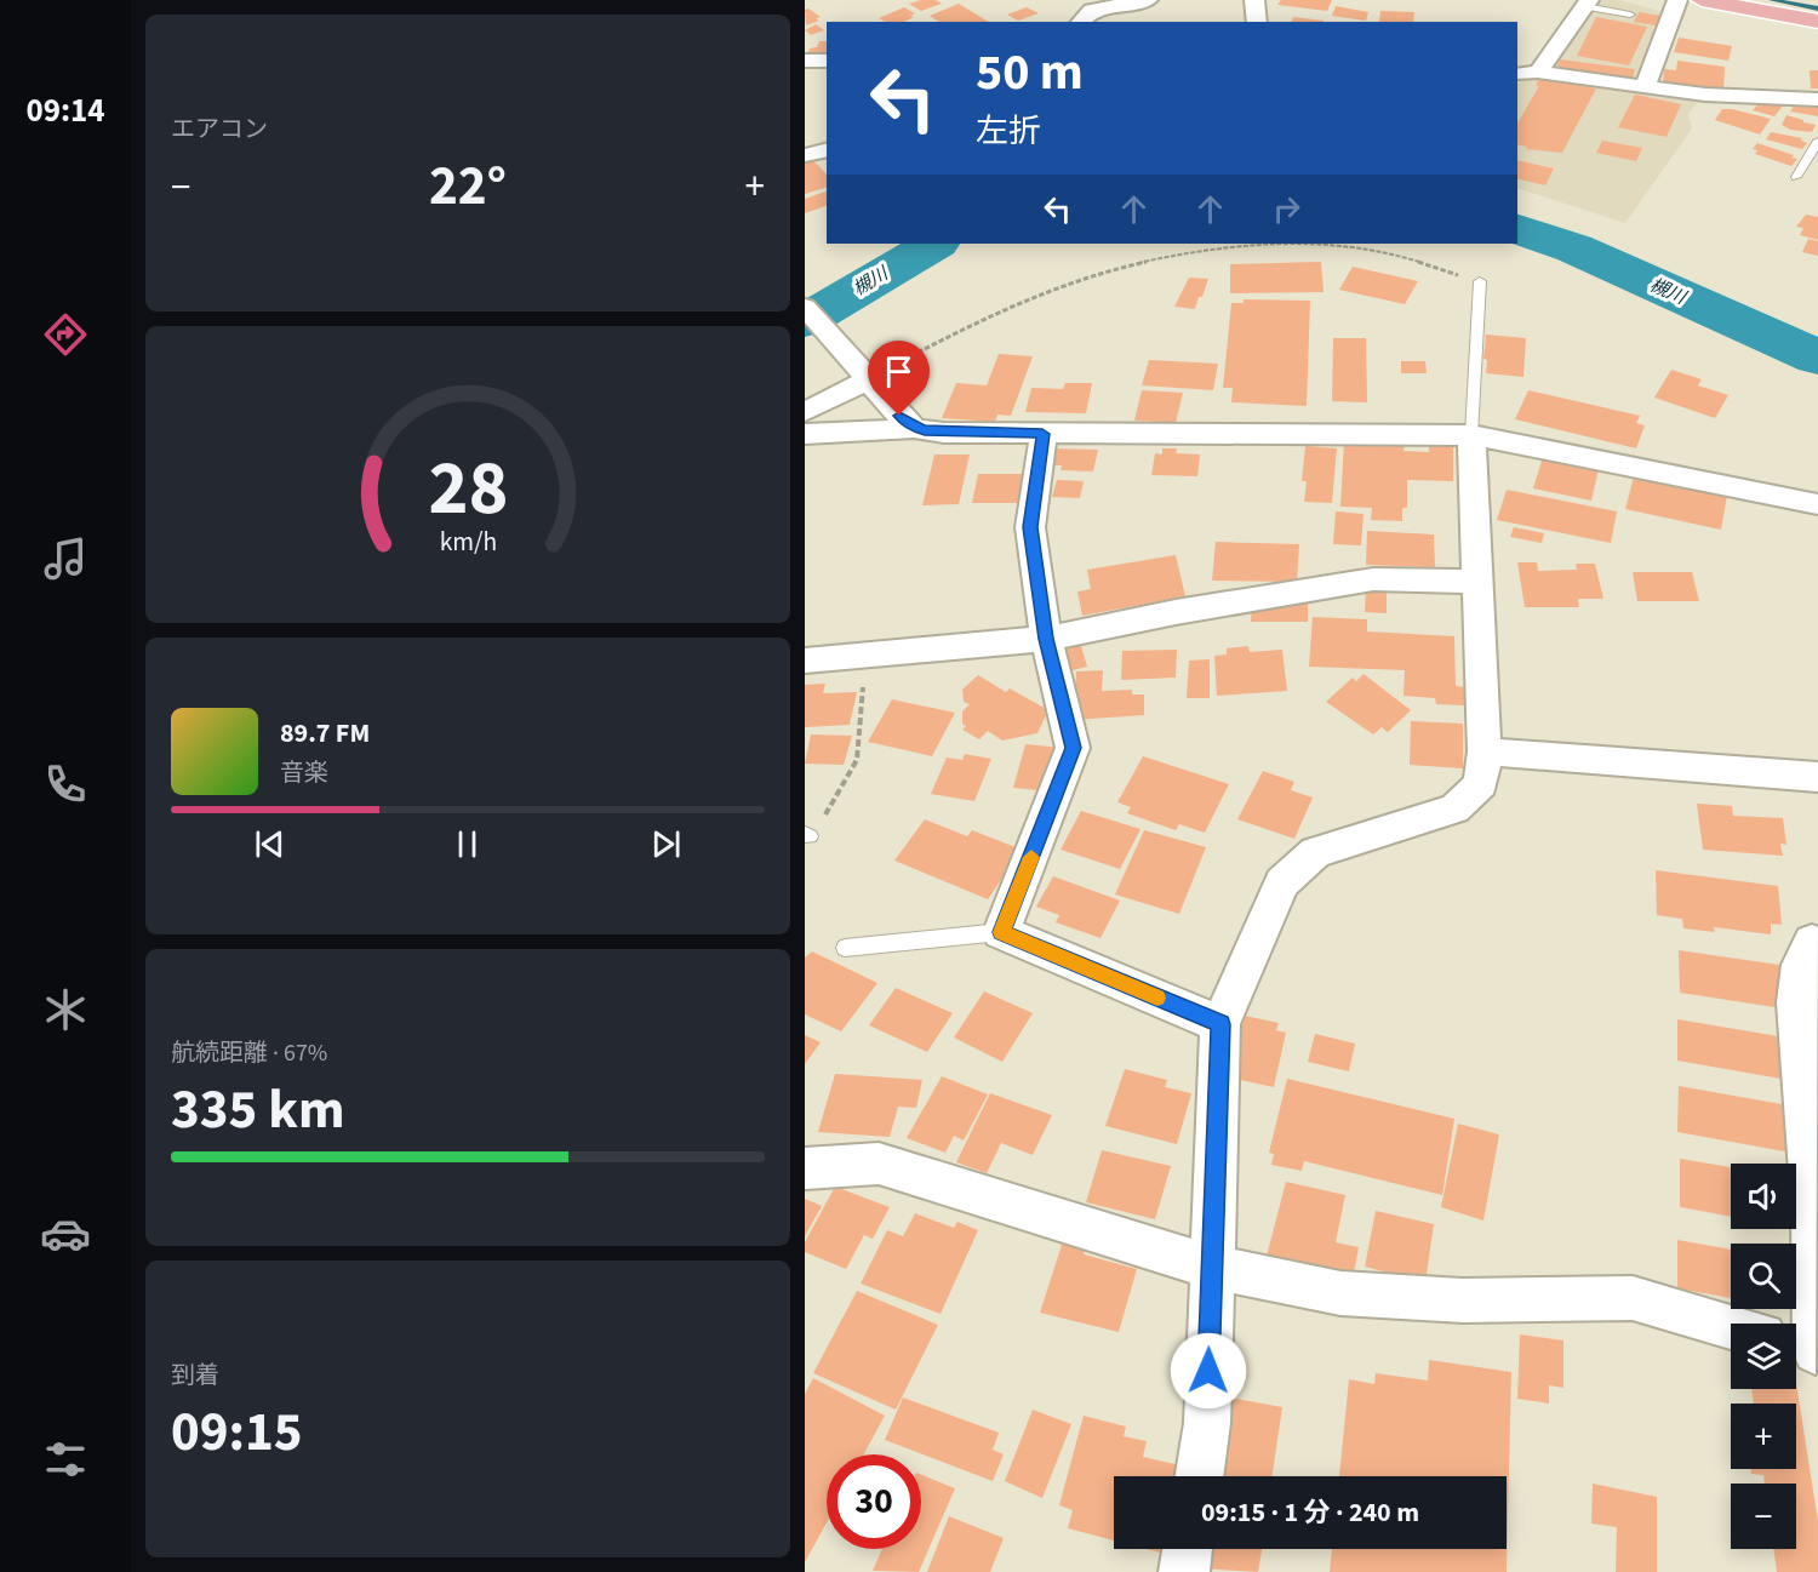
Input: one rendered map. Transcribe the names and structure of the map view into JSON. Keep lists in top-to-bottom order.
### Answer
{
  "water": ["槻川"],
  "page": {
    "tabs": "09:14",
    "tile": [
      "エアコン",
      ["航続距離 · 67%", "335 km"],
      ["到着", "09:15"]
    ],
    "turn": ["50 m", "左折"],
    "heat": ["−", "22°", "+"],
    "song": ["89.7 FM", "音楽"],
    "map_buttons": ["+", "−"],
    "limit": "30",
    "trip": "09:15 · 1 分 · 240 m",
    "gauge": ["28", "km/h"]
  }
}
